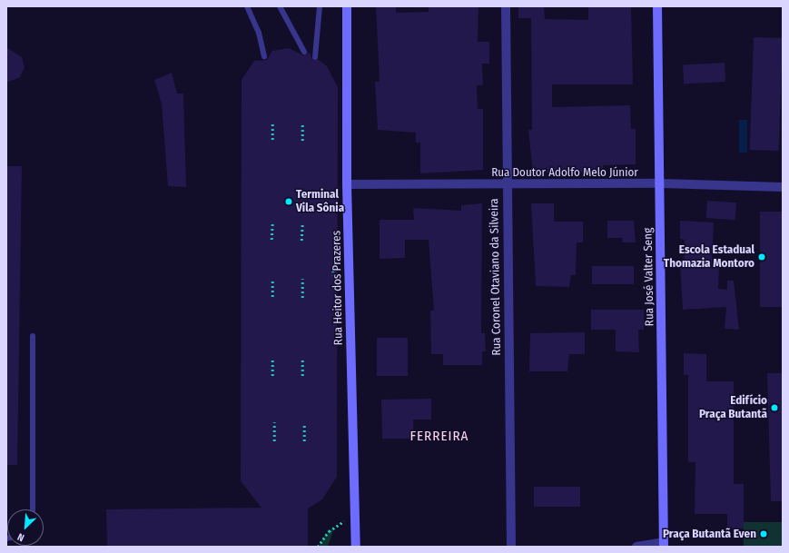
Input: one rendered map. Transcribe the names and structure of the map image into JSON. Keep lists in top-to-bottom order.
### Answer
{
  "streets": {
    "street": [
      "Rua Doutor Adolfo Melo Júnior",
      "Rua Coronel Otaviano da Silveira",
      "Rua José Valter Seng",
      "Rua Heitor dos Prazeres"
    ]
  },
  "crossings": [
    ["Rua Doutor Adolfo Melo Júnior", "Rua Coronel Otaviano da Silveira"],
    ["Rua Doutor Adolfo Melo Júnior", "Rua José Valter Seng"],
    ["Rua Doutor Adolfo Melo Júnior", "Rua Heitor dos Prazeres"]
  ],
  "districts": ["FERREIRA"],
  "places": [
    "Terminal Vila Sônia",
    "Escola Estadual Thomazia Montoro",
    "Edifício Praça Butantã",
    "Praça Butantã Even"
  ],
  "north": "bottom left"
}
